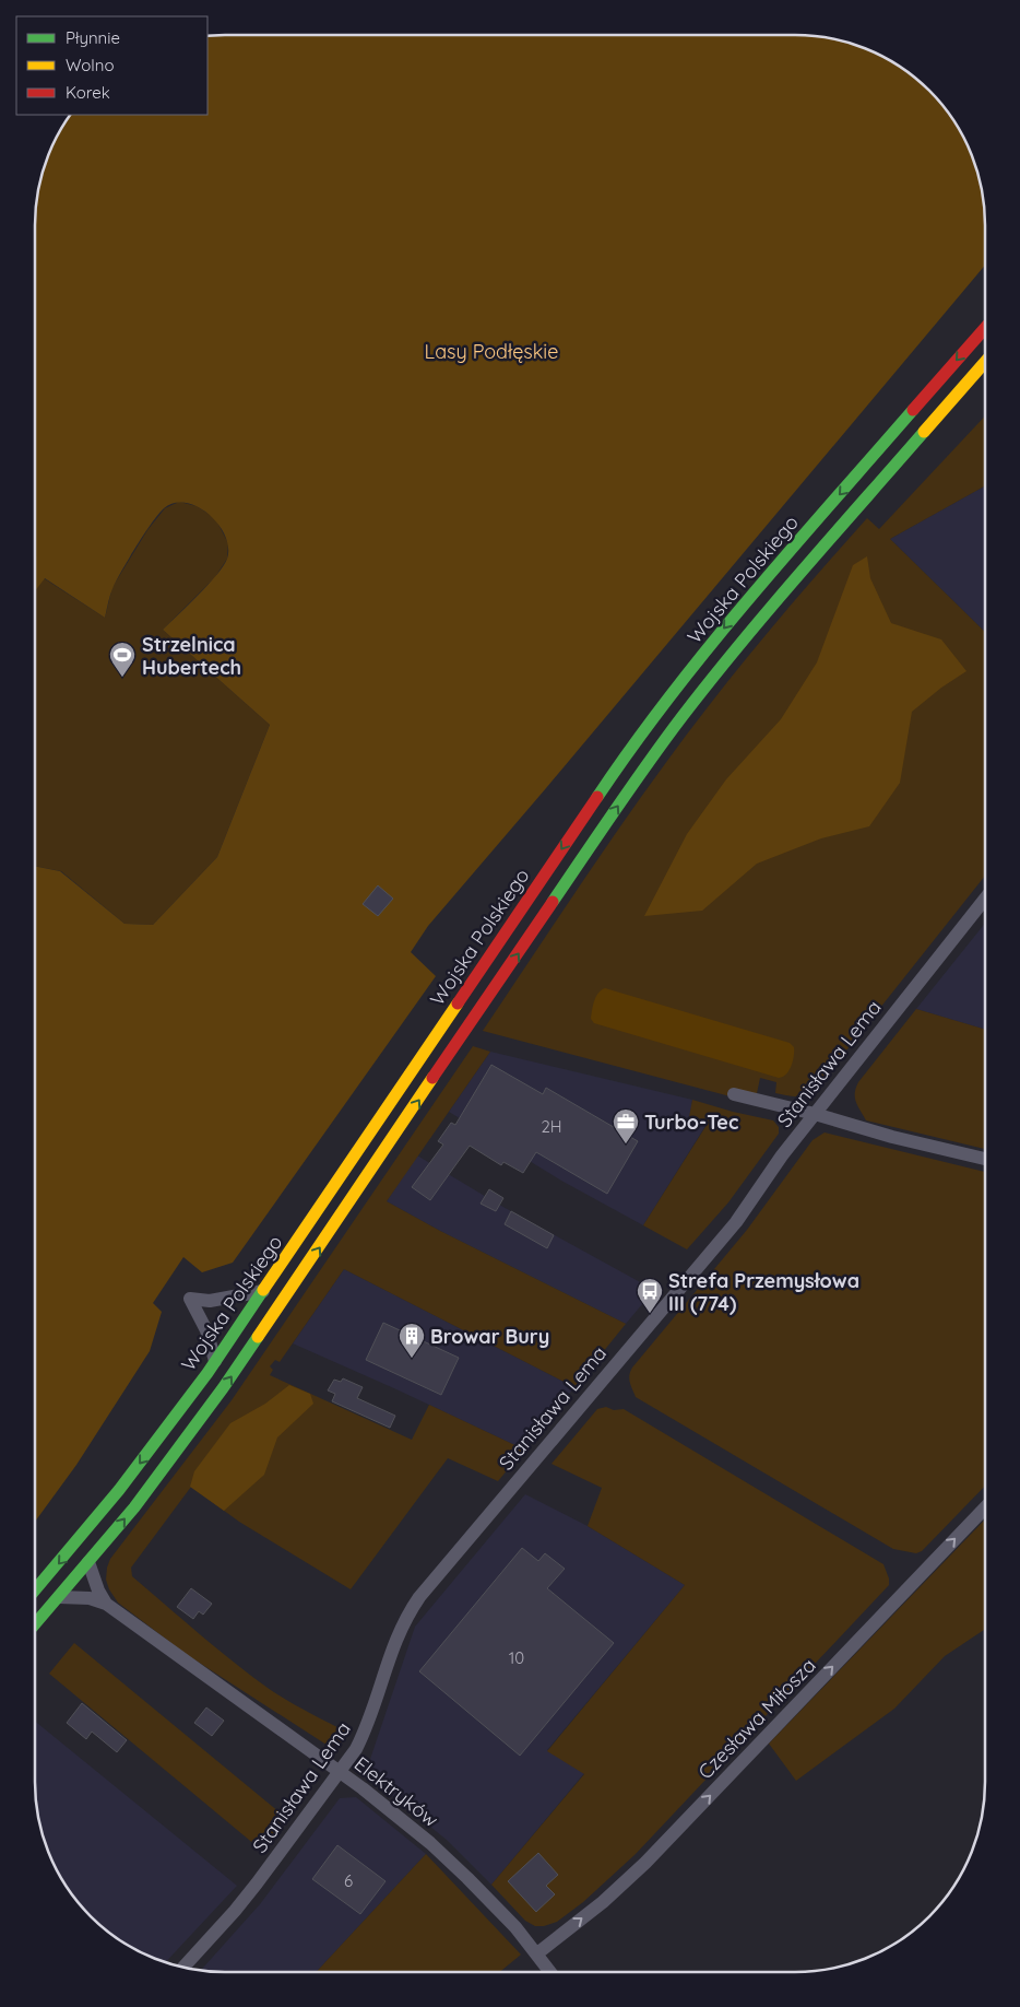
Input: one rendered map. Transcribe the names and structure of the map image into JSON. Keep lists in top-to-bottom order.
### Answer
{
  "streets": {
    "main road": ["Wojska Polskiego"],
    "street": ["Stanisława Lema", "Czesława Miłosza", "Elektryków"]
  },
  "crossings": [
    ["Wojska Polskiego", "Elektryków"],
    ["Stanisława Lema", "Elektryków"],
    ["Czesława Miłosza", "Elektryków"]
  ],
  "one_way": ["Czesława Miłosza"],
  "parks": ["Lasy Podłęskie"],
  "places": {
    "sports": ["Strzelnica Hubertech"],
    "office": ["Turbo-Tec"],
    "bus stop": ["Strefa Przemysłowa III (774)"],
    "building": ["Browar Bury"]
  },
  "house_numbers": ["2H", "10", "6"],
  "legend": ["Płynnie", "Wolno", "Korek"]
}
